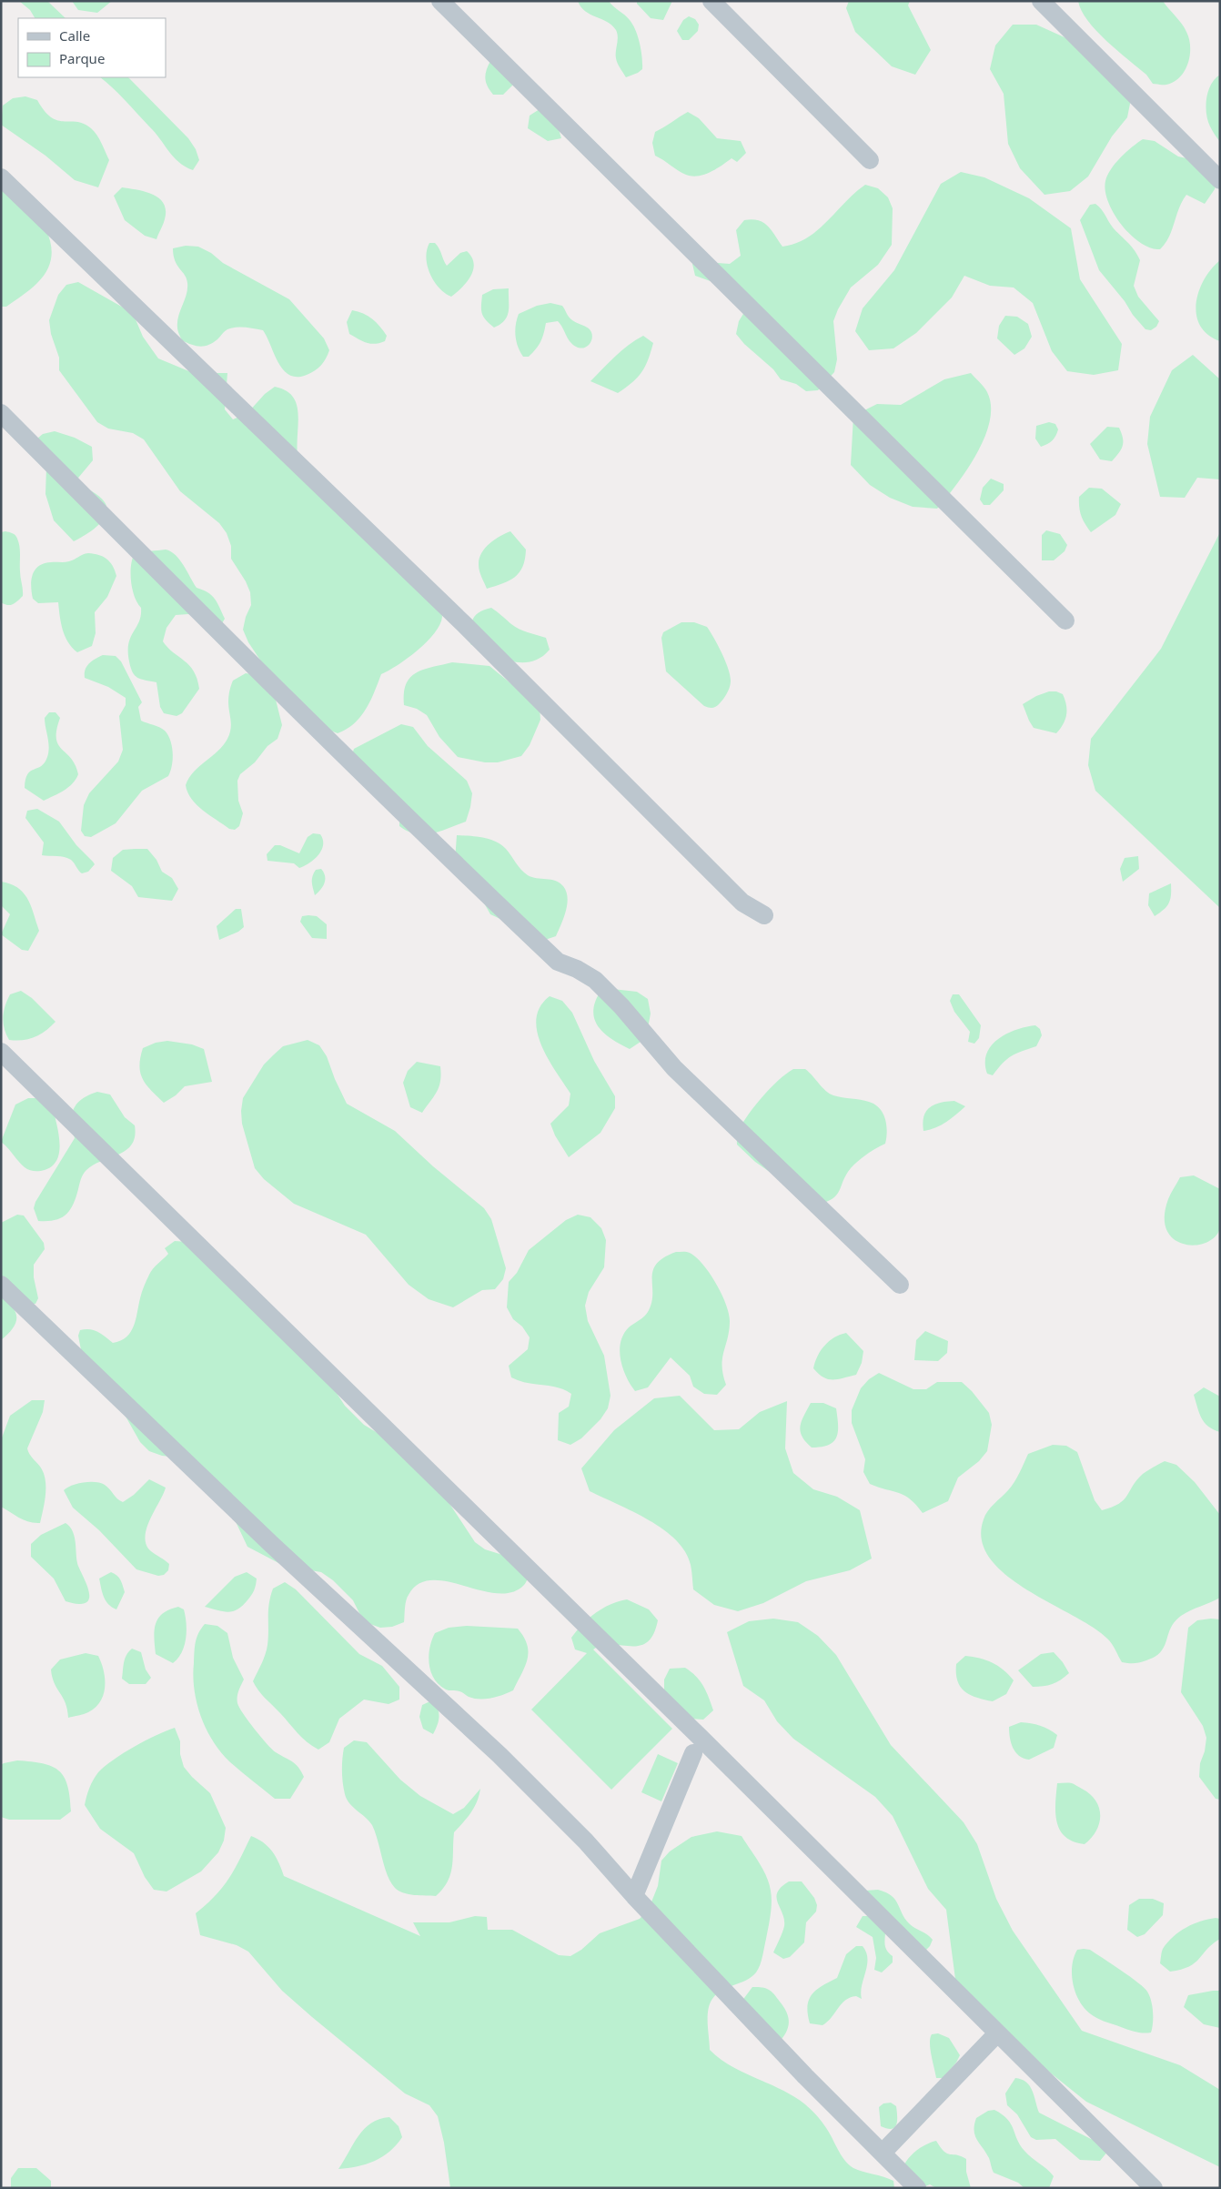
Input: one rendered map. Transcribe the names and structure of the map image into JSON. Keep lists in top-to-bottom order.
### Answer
{
  "legend": ["Calle", "Parque"]
}
